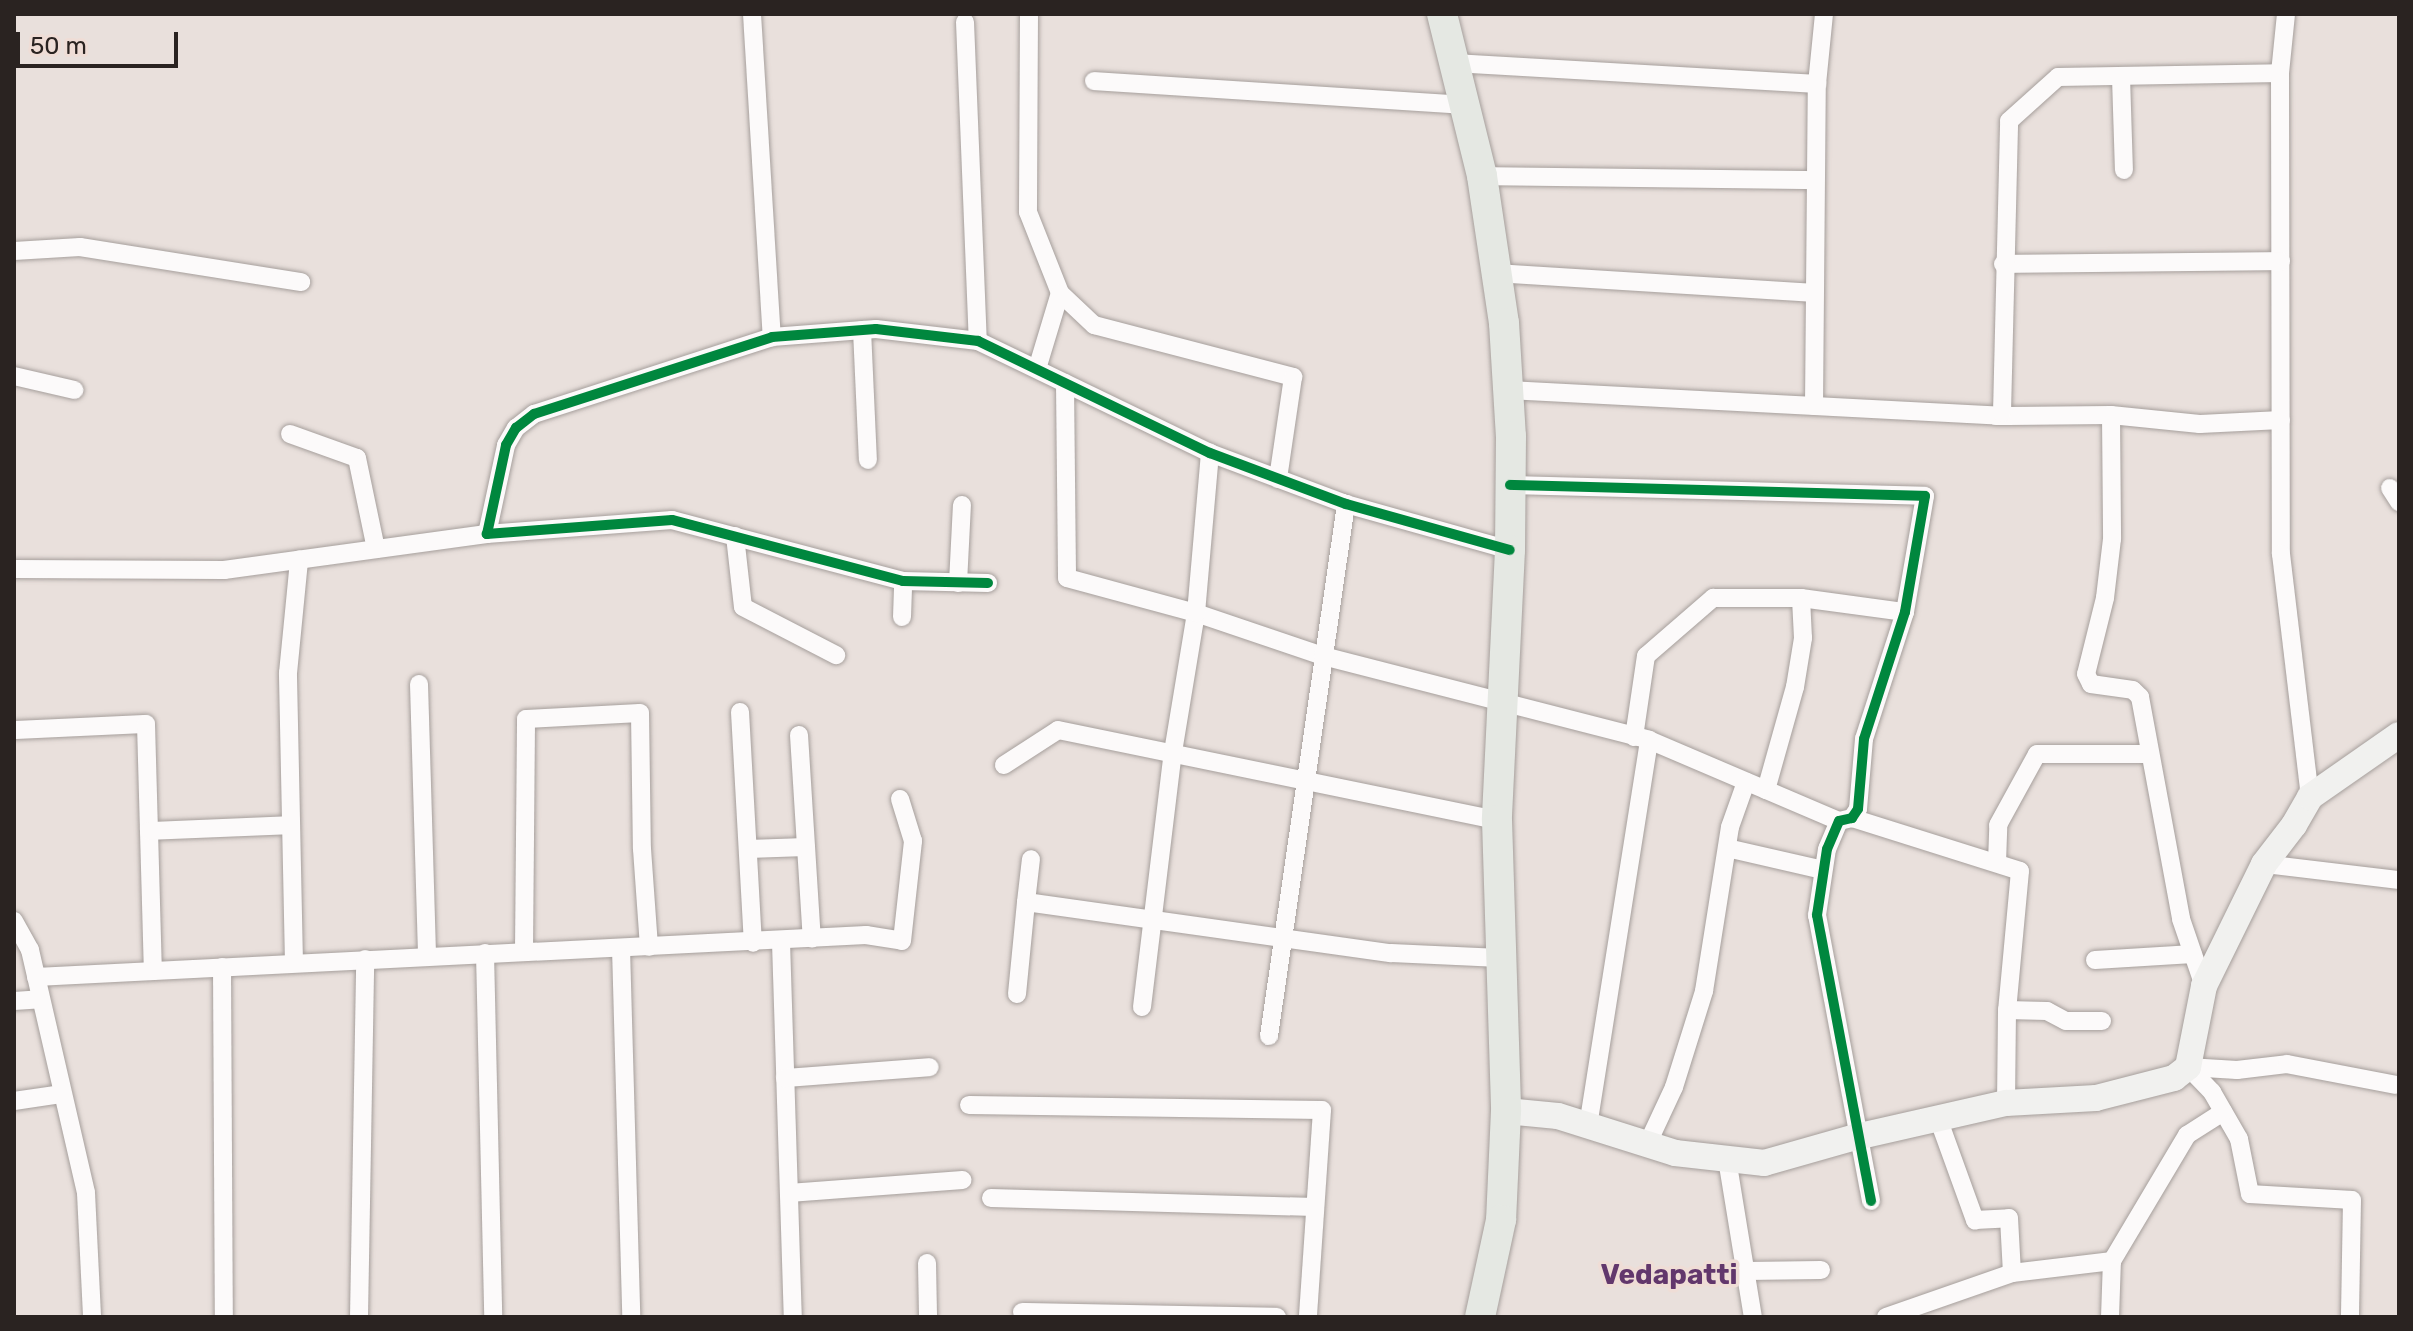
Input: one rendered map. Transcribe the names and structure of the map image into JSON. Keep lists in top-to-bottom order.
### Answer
{
  "districts": ["Vedapatti"],
  "scale_bar": "50 m"
}
